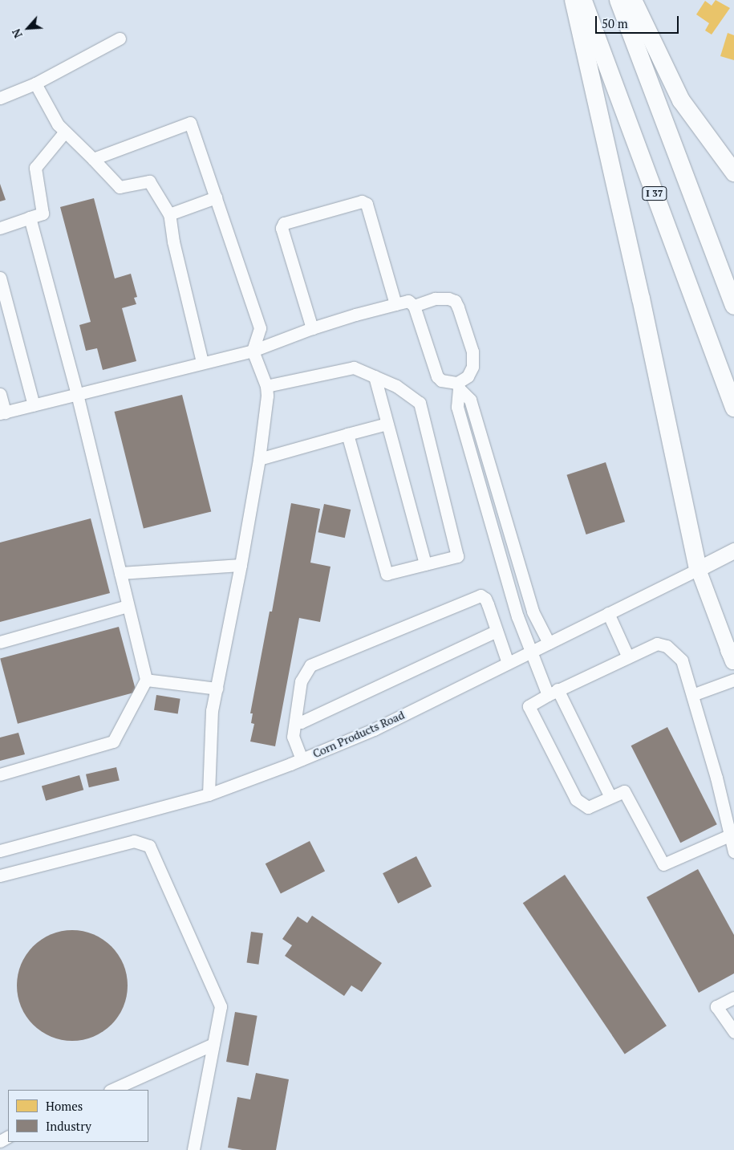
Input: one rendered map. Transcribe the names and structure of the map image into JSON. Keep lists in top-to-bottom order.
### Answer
{
  "streets": {
    "highway": ["I 37"],
    "street": ["Corn Products Road"]
  },
  "legend": ["Homes", "Industry"],
  "scale_bar": "50 m",
  "north": "bottom left"
}
